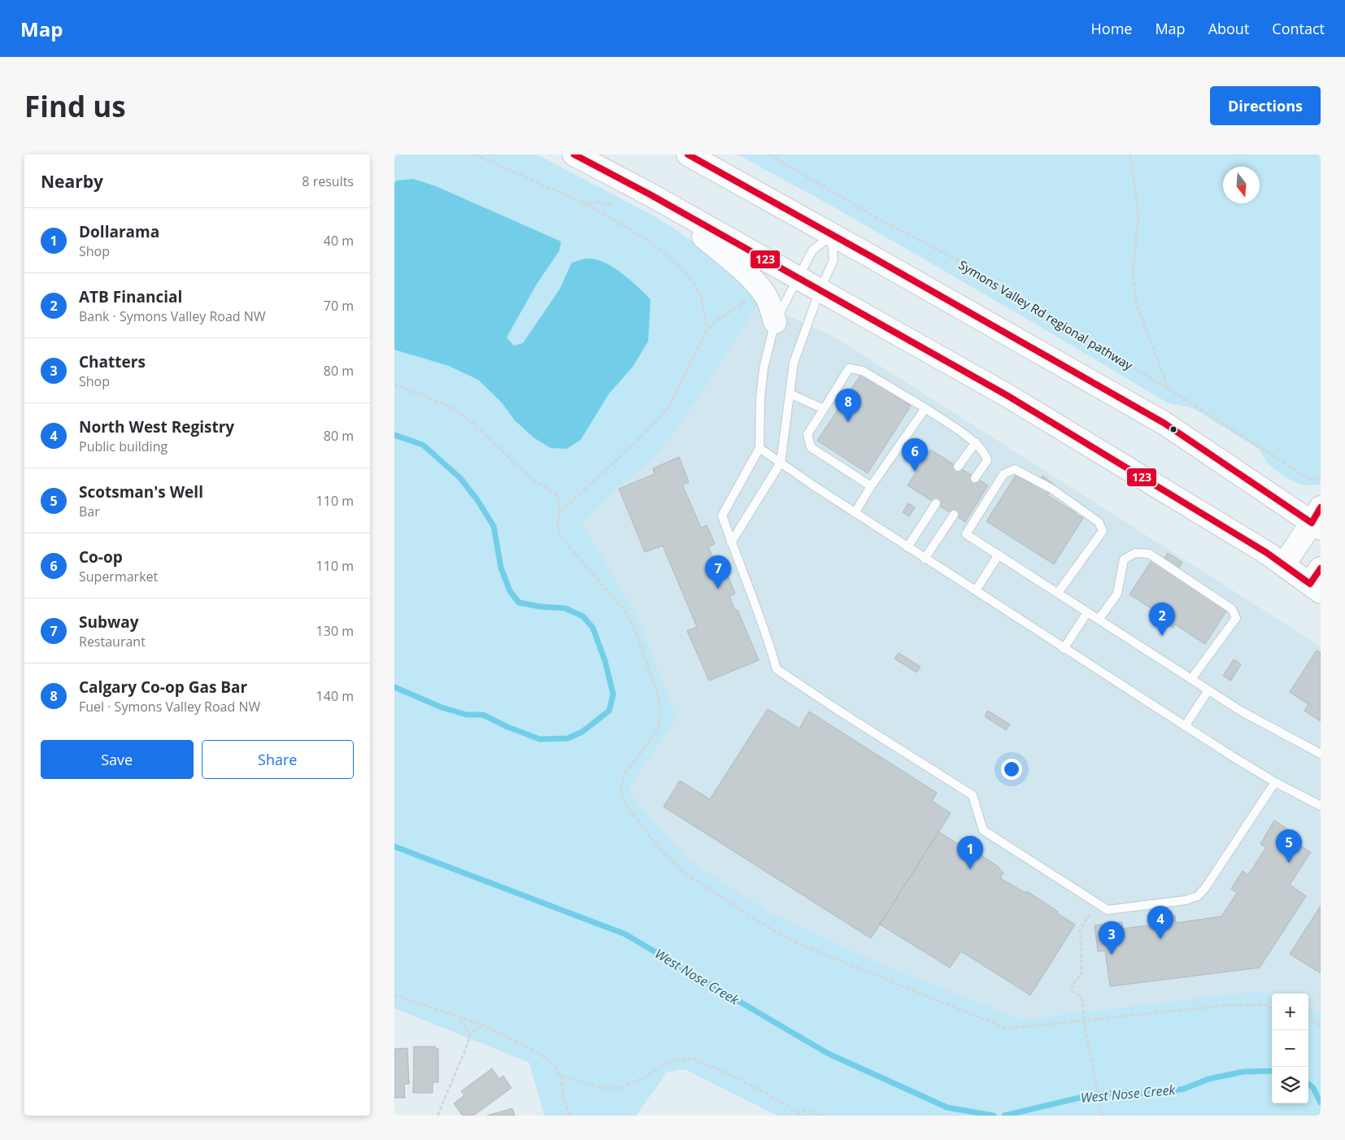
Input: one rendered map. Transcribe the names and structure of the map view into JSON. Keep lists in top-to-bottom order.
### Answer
{
  "streets": {
    "path": ["Symons Valley Rd regional pathway"]
  },
  "water": ["West Nose Creek"],
  "lines": ["transit line 123"],
  "north": "bottom",
  "page": {
    "header": "Map",
    "nav": [
      "Home",
      "Map",
      "About",
      "Contact"
    ],
    "buttons": [
      "Directions",
      ["Save", "Share"]
    ],
    "title": "Find us",
    "heading": ["Nearby", "8 results"],
    "list": [
      {
        "mark": "1",
        "name": "Dollarama",
        "note": "Shop",
        "value": "40 m"
      },
      {
        "mark": "2",
        "name": "ATB Financial",
        "note": "Bank · Symons Valley Road NW",
        "value": "70 m"
      },
      {
        "mark": "3",
        "name": "Chatters",
        "note": "Shop",
        "value": "80 m"
      },
      {
        "mark": "4",
        "name": "North West Registry",
        "note": "Public building",
        "value": "80 m"
      },
      {
        "mark": "5",
        "name": "Scotsman's Well",
        "note": "Bar",
        "value": "110 m"
      },
      {
        "mark": "6",
        "name": "Co-op",
        "note": "Supermarket",
        "value": "110 m"
      },
      {
        "mark": "7",
        "name": "Subway",
        "note": "Restaurant",
        "value": "130 m"
      },
      {
        "mark": "8",
        "name": "Calgary Co-op Gas Bar",
        "note": "Fuel · Symons Valley Road NW",
        "value": "140 m"
      }
    ],
    "pins": [
      "8",
      "6",
      "7",
      "2",
      "5",
      "1",
      "4",
      "3"
    ],
    "map_buttons": ["+", "−"]
  }
}
